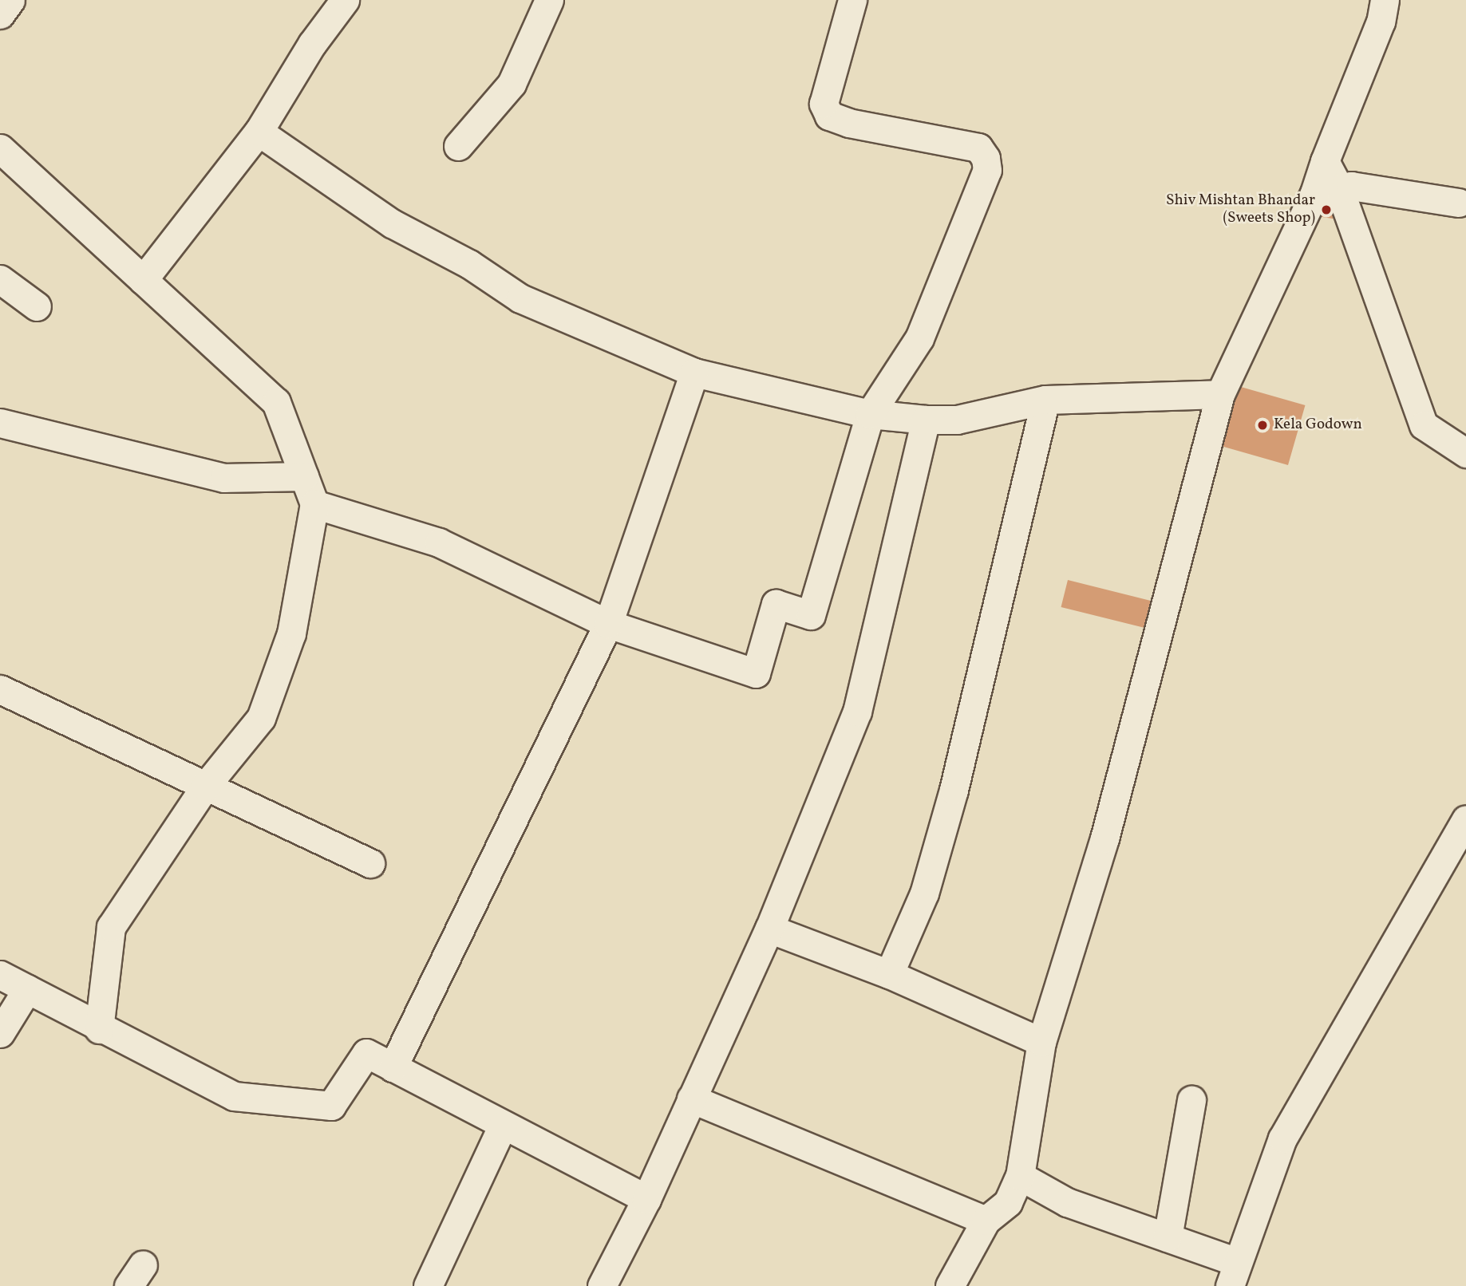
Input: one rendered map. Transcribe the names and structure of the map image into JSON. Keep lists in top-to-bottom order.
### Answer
{
  "places": ["Shiv Mishtan Bhandar (Sweets Shop)", "Kela Godown"]
}
